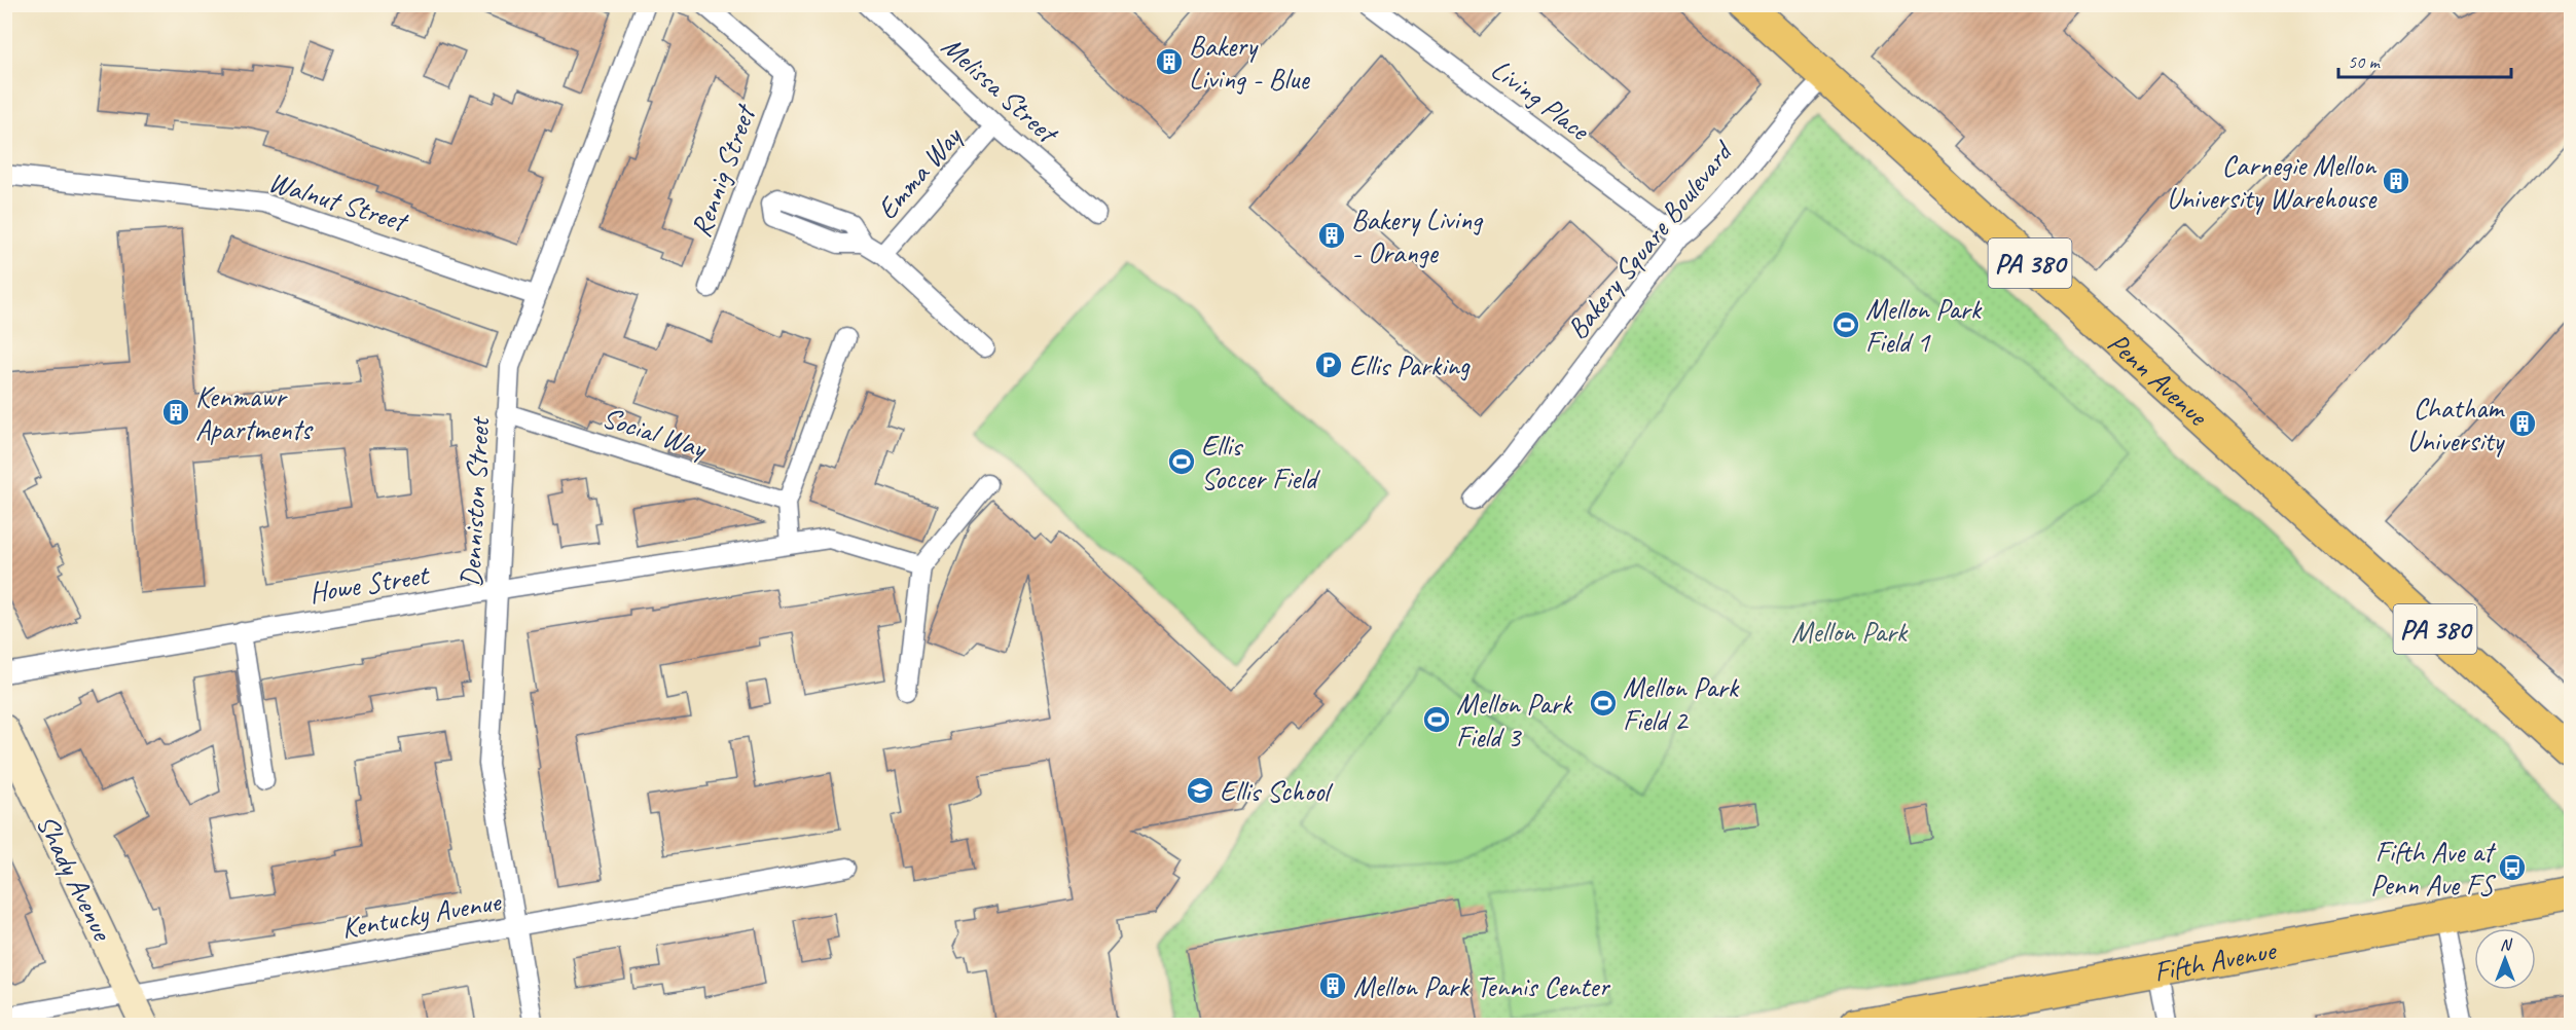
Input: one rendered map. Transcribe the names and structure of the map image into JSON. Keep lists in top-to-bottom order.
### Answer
{
  "streets": {
    "highway": ["Fifth Avenue"],
    "main road": ["PA 380", "Penn Avenue", "Shady Avenue"],
    "street": [
      "Melissa Street",
      "Living Place",
      "Rennig Street",
      "Emma Way",
      "Walnut Street",
      "Bakery Square Boulevard",
      "Social Way",
      "Denniston Street",
      "Howe Street",
      "Kentucky Avenue"
    ]
  },
  "crossings": [
    ["Melissa Street", "Emma Way"],
    ["Living Place", "Bakery Square Boulevard"],
    ["Walnut Street", "Denniston Street"],
    ["Bakery Square Boulevard", "Penn Avenue"],
    ["Social Way", "Denniston Street"],
    ["Denniston Street", "Howe Street"],
    ["Denniston Street", "Kentucky Avenue"],
    ["Shady Avenue", "Kentucky Avenue"]
  ],
  "parks": ["Mellon Park"],
  "places": {
    "building": [
      "Bakery Living - Blue",
      "Carnegie Mellon University Warehouse",
      "Bakery Living - Orange",
      "Kenmawr Apartments",
      "Chatham University",
      "Mellon Park Tennis Center"
    ],
    "sports": [
      "Mellon Park Field 1",
      "Ellis Soccer Field",
      "Mellon Park Field 2",
      "Mellon Park Field 3"
    ],
    "parking": ["Ellis Parking"],
    "school or university": ["Ellis School"],
    "bus stop": ["Fifth Ave at Penn Ave FS"]
  },
  "scale_bar": "50 m",
  "north": "top"
}
